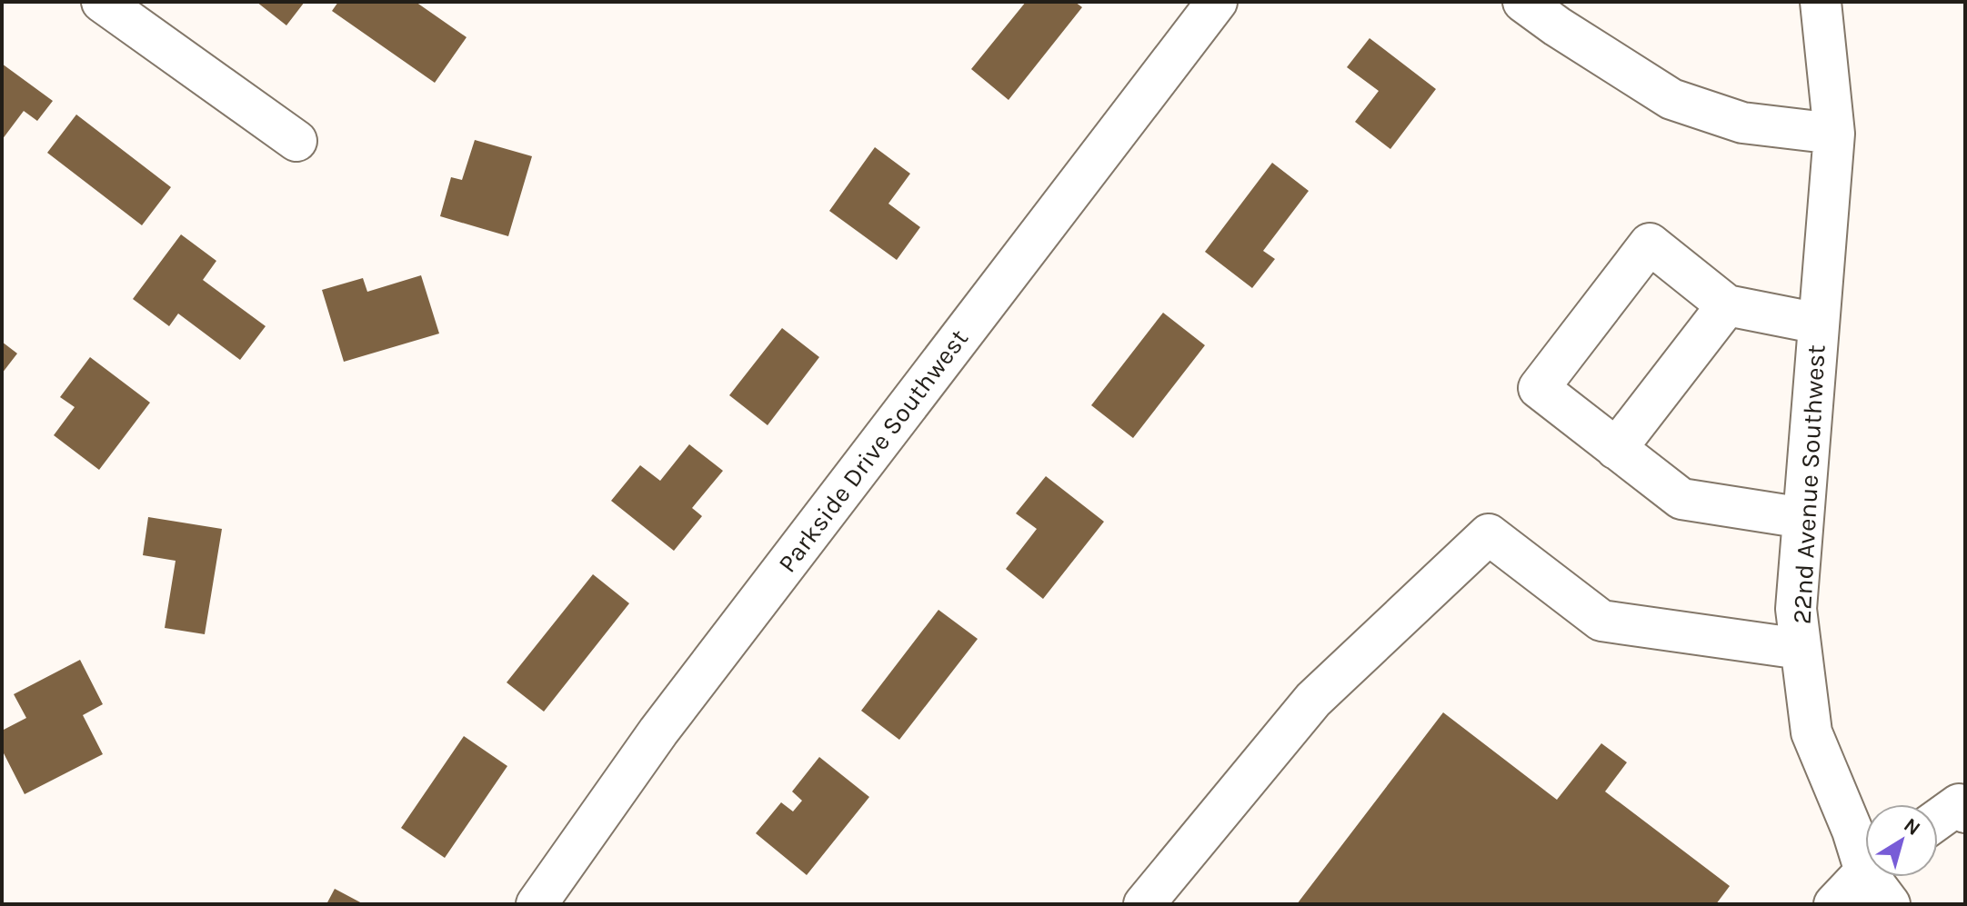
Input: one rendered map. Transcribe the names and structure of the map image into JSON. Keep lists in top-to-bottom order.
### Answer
{
  "streets": {
    "street": ["Parkside Drive Southwest", "22nd Avenue Southwest"]
  },
  "north": "top right"
}
